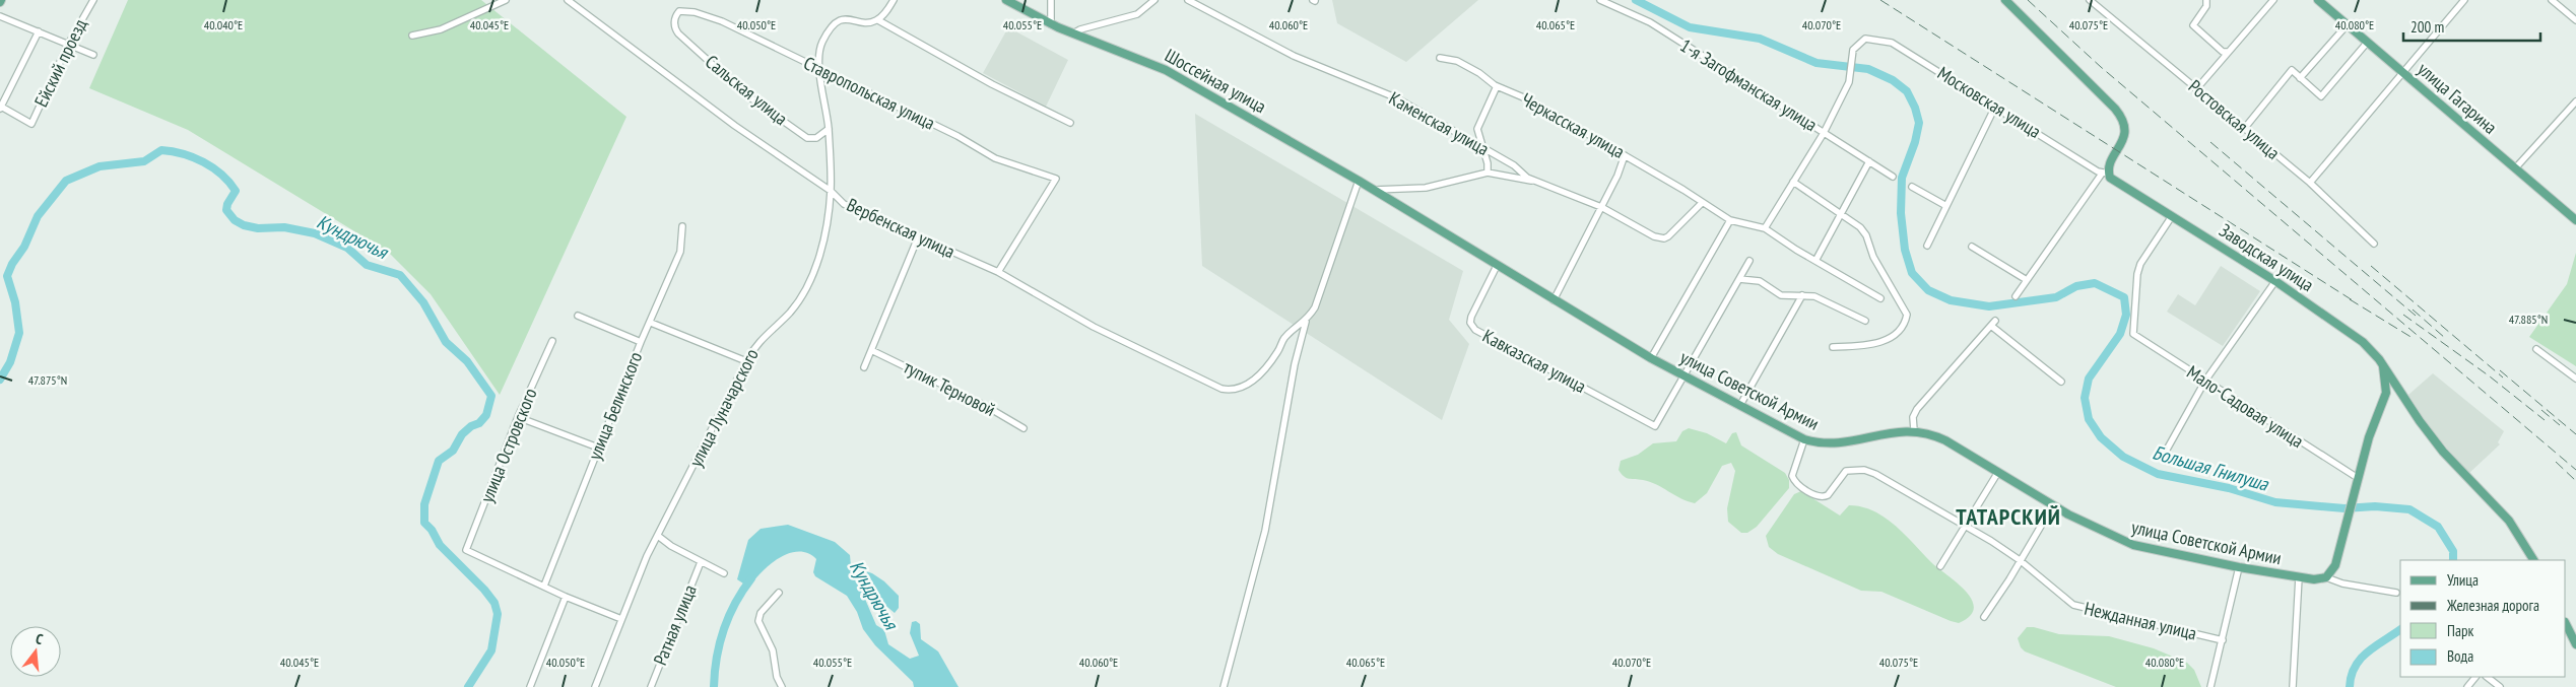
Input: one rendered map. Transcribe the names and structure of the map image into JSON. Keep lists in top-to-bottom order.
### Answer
{
  "streets": {
    "main road": [
      "Шоссейная улица",
      "улица Гагарина",
      "Заводская улица",
      "улица Советской Армии"
    ],
    "street": [
      "Ейский проезд",
      "1-я Загофманская улица",
      "Сальская улица",
      "Ставропольская улица",
      "Московская улица",
      "Ростовская улица",
      "Каменская улица",
      "Черкасская улица",
      "Вербенская улица",
      "Кавказская улица",
      "тупик Терновой",
      "улица Белинского",
      "Мало-Садовая улица",
      "улица Луначарского",
      "улица Островского",
      "Нежданная улица",
      "Ратная улица"
    ]
  },
  "crossings": [
    ["Шоссейная улица", "улица Советской Армии"],
    ["1-я Загофманская улица", "Московская улица"],
    ["Сальская улица", "Ставропольская улица"],
    ["Сальская улица", "улица Луначарского"],
    ["Ставропольская улица", "Вербенская улица"],
    ["Ставропольская улица", "улица Луначарского"],
    ["Московская улица", "Заводская улица"],
    ["Каменская улица", "Черкасская улица"],
    ["Вербенская улица", "улица Луначарского"],
    ["Заводская улица", "Мало-Садовая улица"],
    ["Кавказская улица", "улица Советской Армии"],
    ["улица Советской Армии", "Нежданная улица"],
    ["улица Белинского", "улица Островского"]
  ],
  "districts": ["ТАТАРСКИЙ"],
  "water": ["Кундрючья", "Большая Гнилуша"],
  "legend": [
    "Улица",
    "Железная дорога",
    "Парк",
    "Вода"
  ],
  "scale_bar": "200 m",
  "north": "top",
  "coordinates": [
    "40.040°E",
    "40.045°E",
    "40.050°E",
    "40.055°E",
    "40.060°E",
    "40.065°E",
    "40.070°E",
    "40.075°E",
    "40.080°E",
    "47.885°N",
    "47.875°N"
  ]
}
